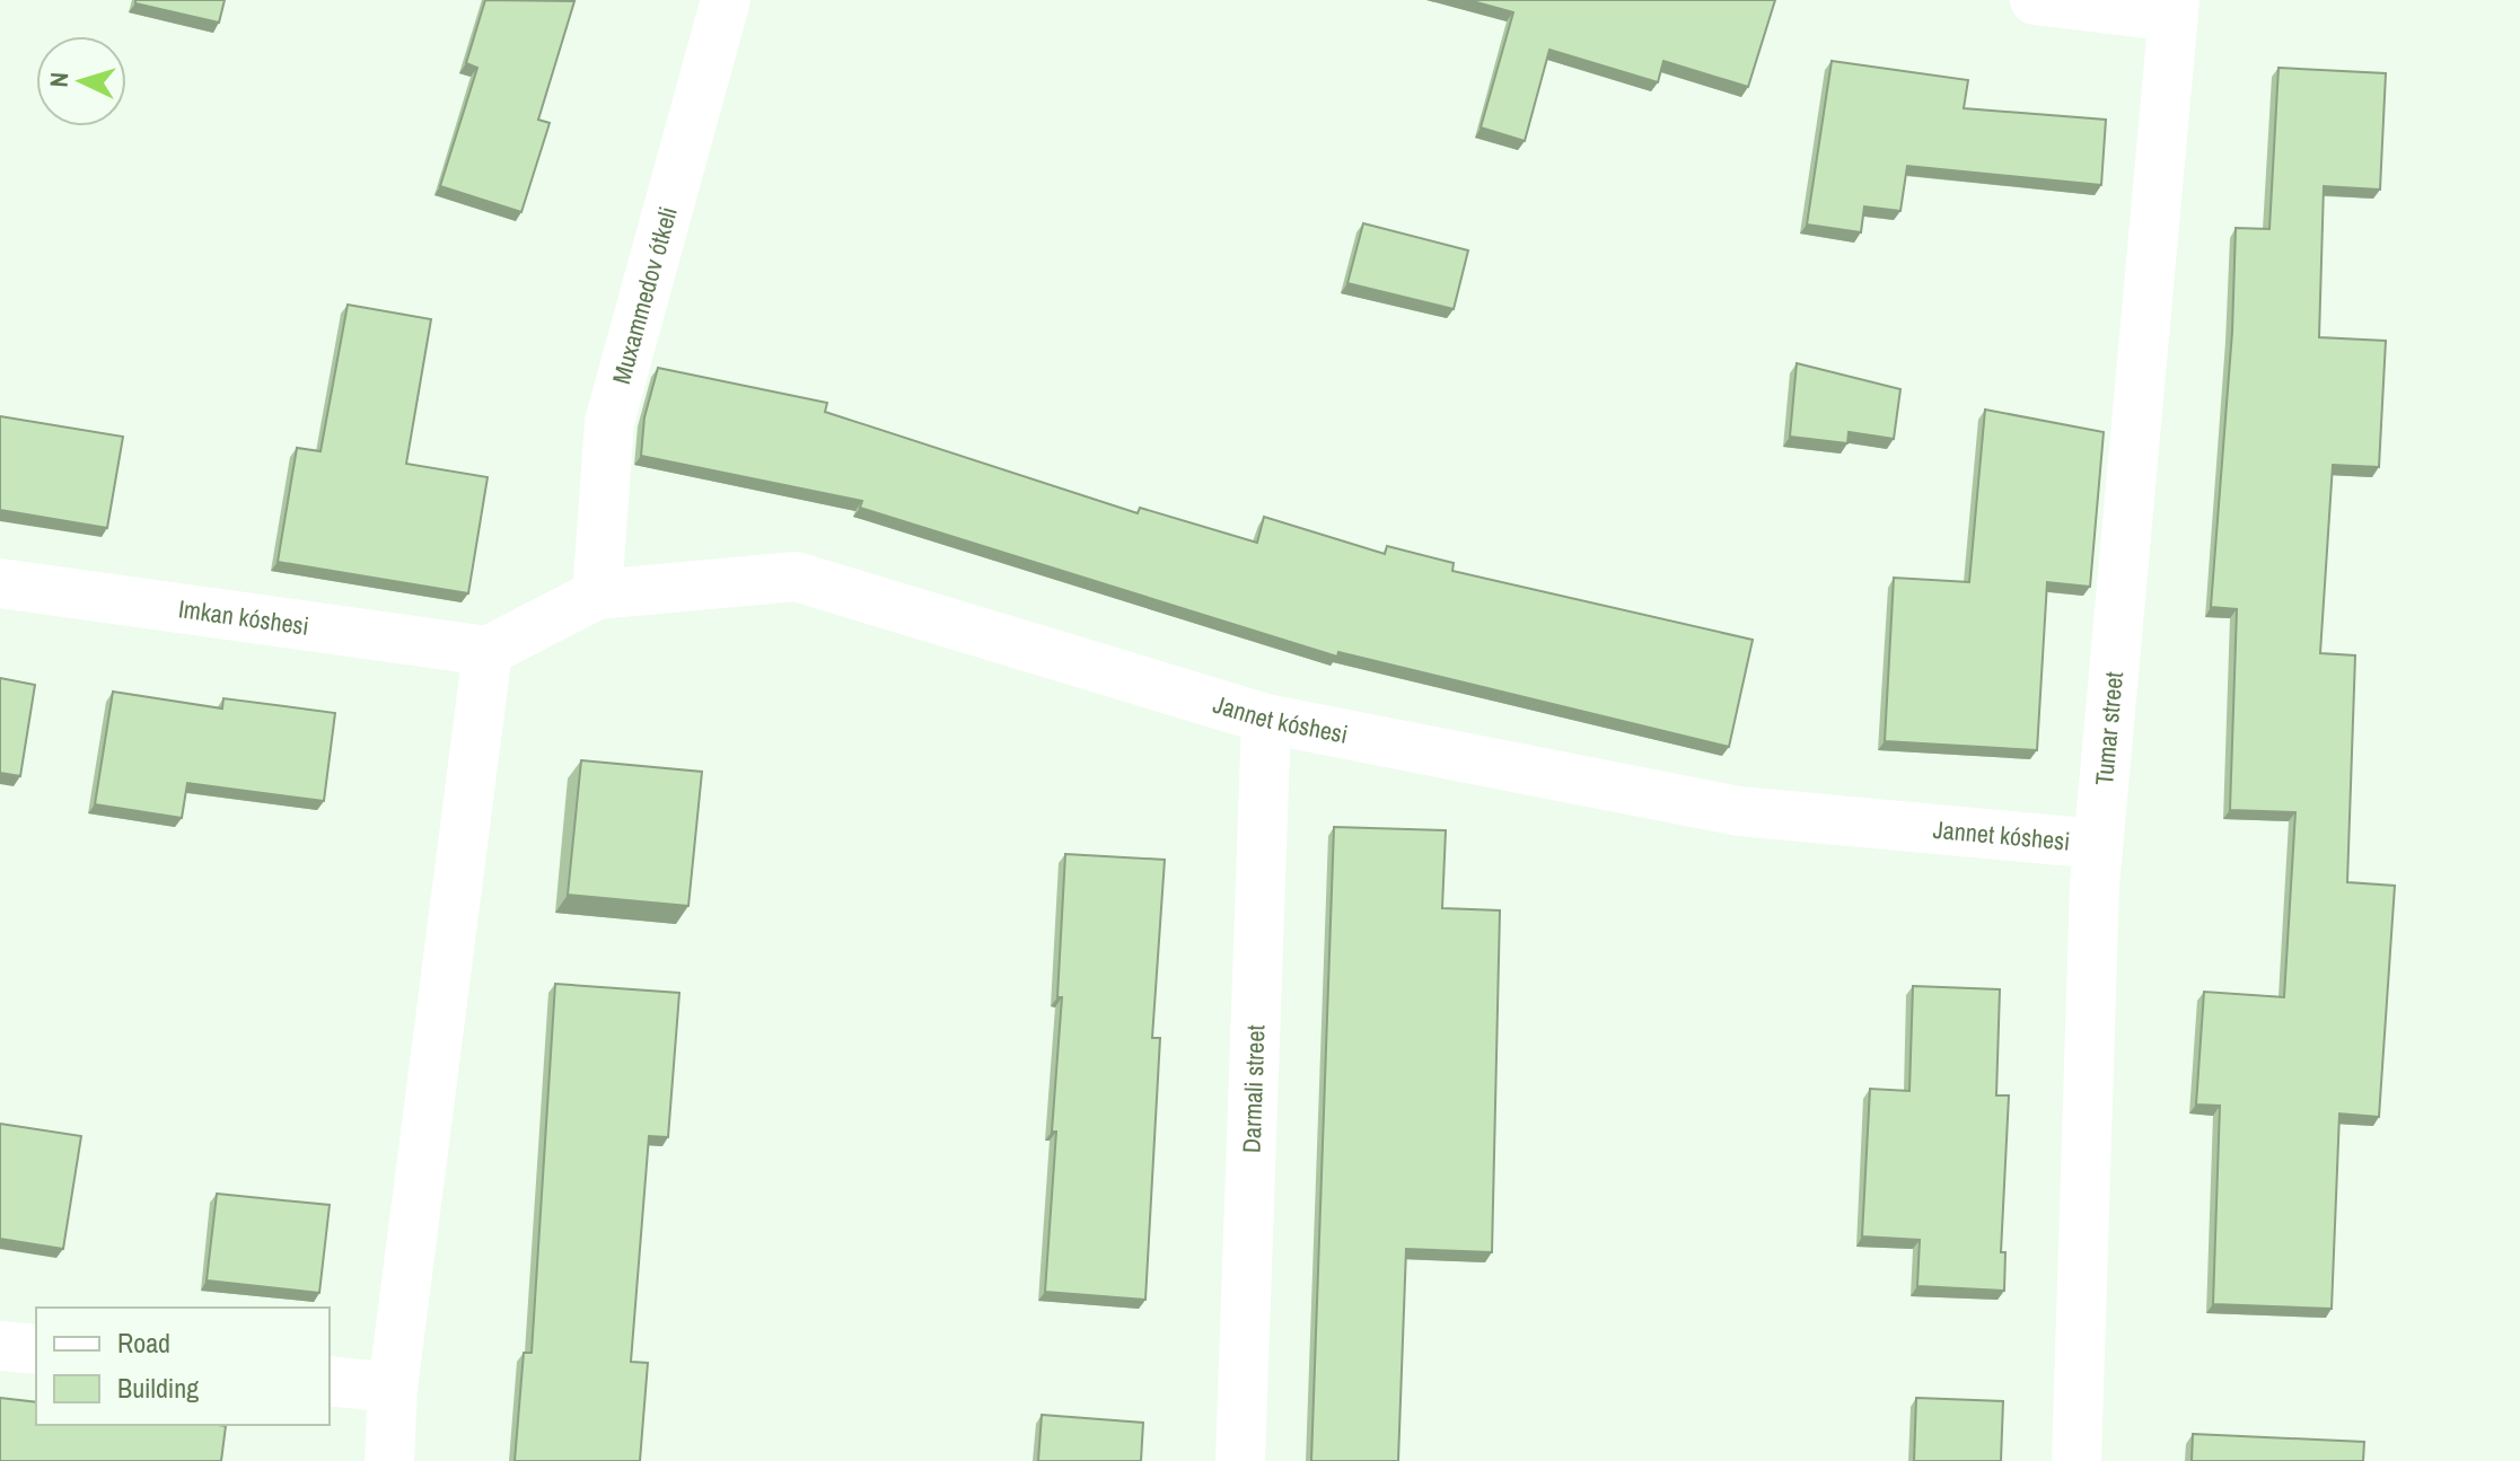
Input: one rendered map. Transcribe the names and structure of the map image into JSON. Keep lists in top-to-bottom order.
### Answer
{
  "streets": {
    "street": [
      "Muxammedov ótkeli",
      "Imkan kóshesi",
      "Jannet kóshesi",
      "Tumar street",
      "Darmali street"
    ]
  },
  "crossings": [
    ["Muxammedov ótkeli", "Jannet kóshesi"],
    ["Imkan kóshesi", "Jannet kóshesi"],
    ["Jannet kóshesi", "Tumar street"],
    ["Jannet kóshesi", "Darmali street"]
  ],
  "legend": ["Road", "Building"],
  "north": "left"
}
